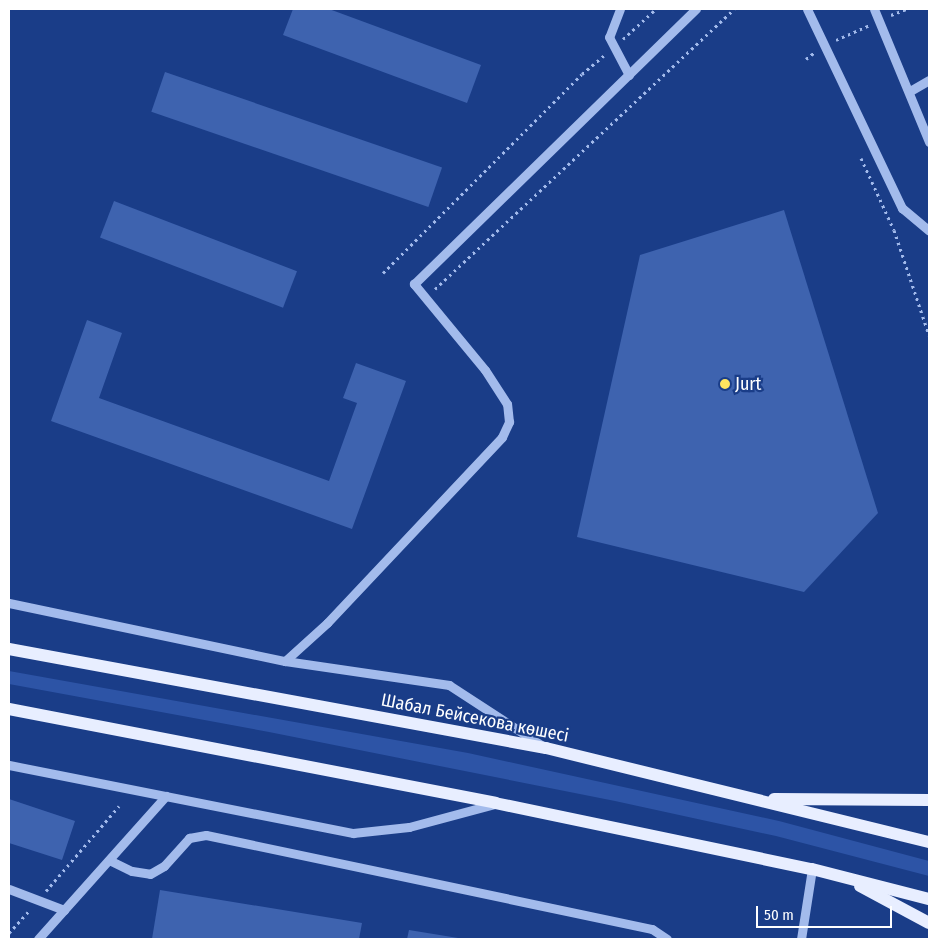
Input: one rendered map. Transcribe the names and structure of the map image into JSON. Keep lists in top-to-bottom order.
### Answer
{
  "streets": {
    "main road": ["Шабал Бейсекова көшесі"]
  },
  "places": ["Jurt"],
  "scale_bar": "50 m"
}
